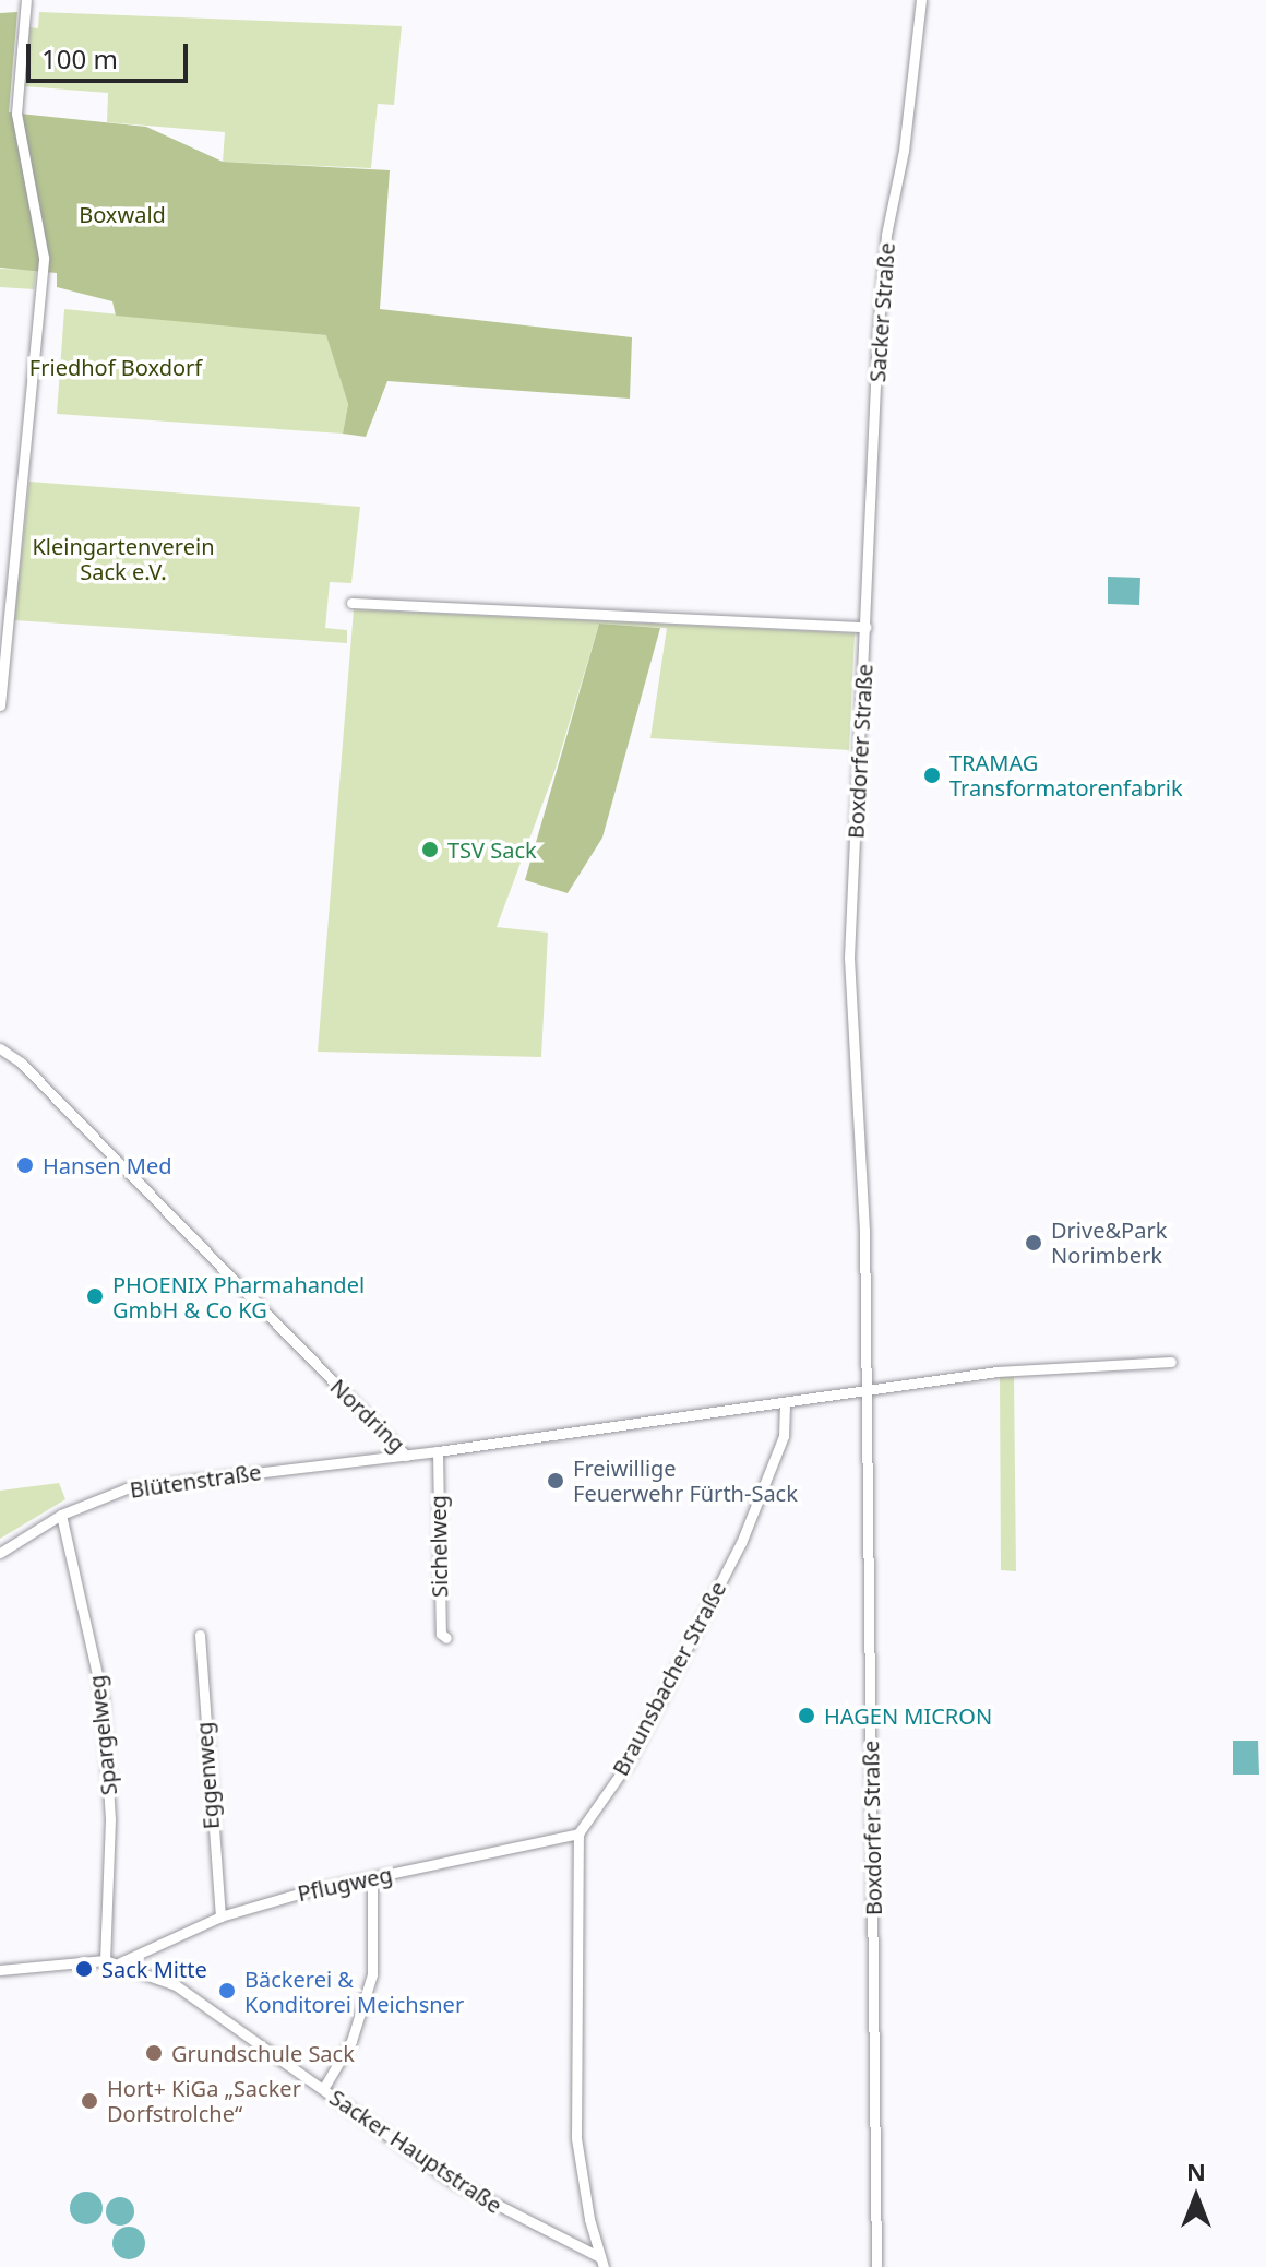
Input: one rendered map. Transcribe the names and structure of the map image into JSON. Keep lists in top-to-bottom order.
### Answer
{
  "streets": {
    "street": [
      "Sacker Straße",
      "Boxdorfer Straße",
      "Nordring",
      "Blütenstraße",
      "Sichelweg",
      "Braunsbacher Straße",
      "Spargelweg",
      "Eggenweg",
      "Pflugweg",
      "Sacker Hauptstraße"
    ]
  },
  "crossings": [
    ["Sacker Straße", "Boxdorfer Straße"],
    ["Boxdorfer Straße", "Nordring"],
    ["Nordring", "Blütenstraße"],
    ["Nordring", "Sichelweg"],
    ["Nordring", "Braunsbacher Straße"],
    ["Blütenstraße", "Spargelweg"],
    ["Braunsbacher Straße", "Pflugweg"],
    ["Spargelweg", "Sacker Hauptstraße"],
    ["Eggenweg", "Pflugweg"],
    ["Pflugweg", "Sacker Hauptstraße"]
  ],
  "parks": ["Boxwald", "Friedhof Boxdorf", "Kleingartenverein Sack e.V."],
  "places": [
    "TRAMAG Transformatorenfabrik",
    "TSV Sack",
    "Hansen Med",
    "Drive&Park Norimberk",
    "PHOENIX Pharmahandel GmbH & Co KG",
    "Freiwillige Feuerwehr Fürth-Sack",
    "HAGEN MICRON",
    "Sack Mitte",
    "Bäckerei & Konditorei Meichsner",
    "Grundschule Sack",
    "Hort+ KiGa „Sacker Dorfstrolche“"
  ],
  "scale_bar": "100 m",
  "north": "top"
}
